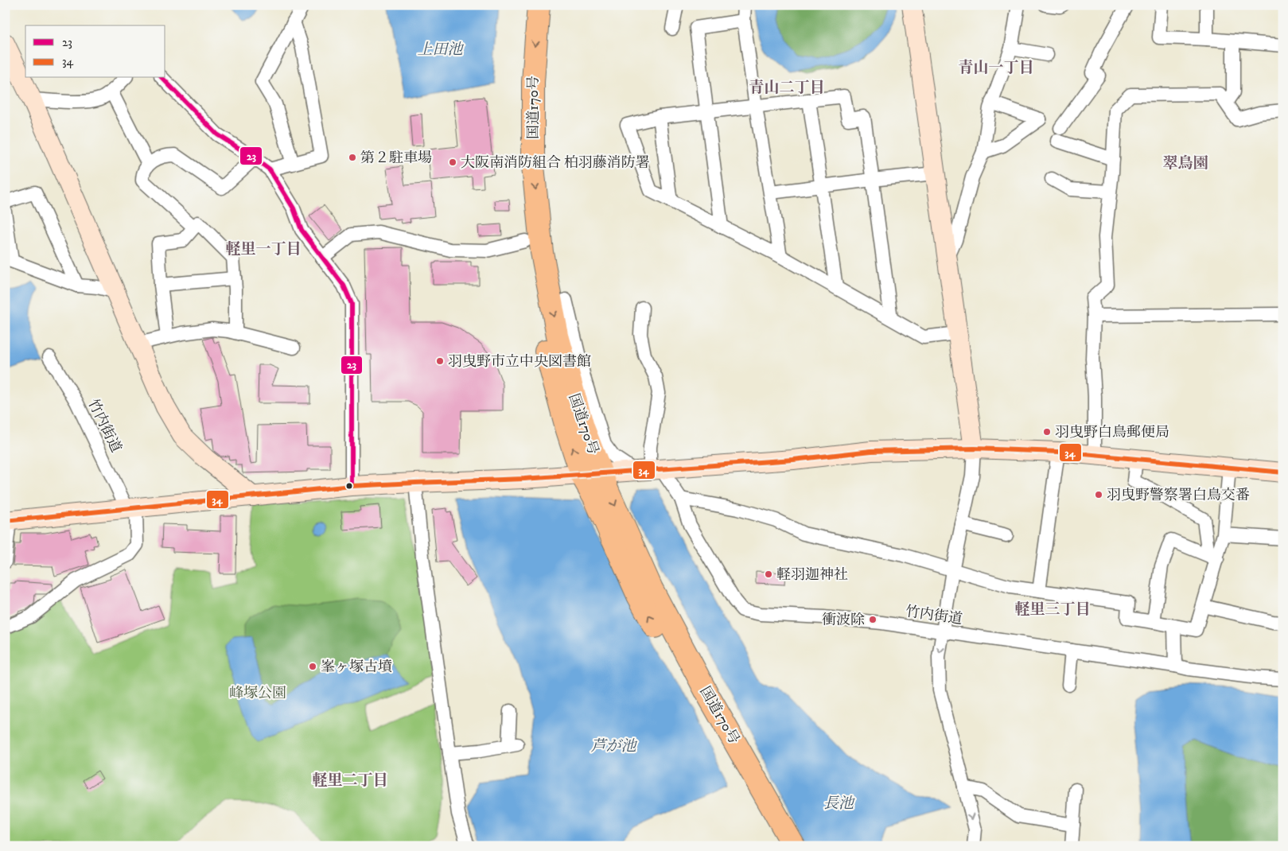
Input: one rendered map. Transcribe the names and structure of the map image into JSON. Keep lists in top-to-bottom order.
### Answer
{
  "streets": {
    "highway": ["国道170号"],
    "street": ["竹内街道"]
  },
  "districts": [
    "青山一丁目",
    "青山二丁目",
    "翠鳥園",
    "軽里一丁目",
    "軽里三丁目",
    "軽里二丁目"
  ],
  "water": ["上田池", "芦が池", "長池"],
  "parks": ["峰塚公園"],
  "places": [
    "第２駐車場",
    "大阪南消防組合 柏羽藤消防署",
    "羽曳野市立中央図書館",
    "羽曳野白鳥郵便局",
    "羽曳野警察署白鳥交番",
    "軽羽迦神社",
    "衝波除",
    "峯ヶ塚古墳"
  ],
  "lines": ["transit line 23", "transit line 34"],
  "legend": ["23", "34"]
}
